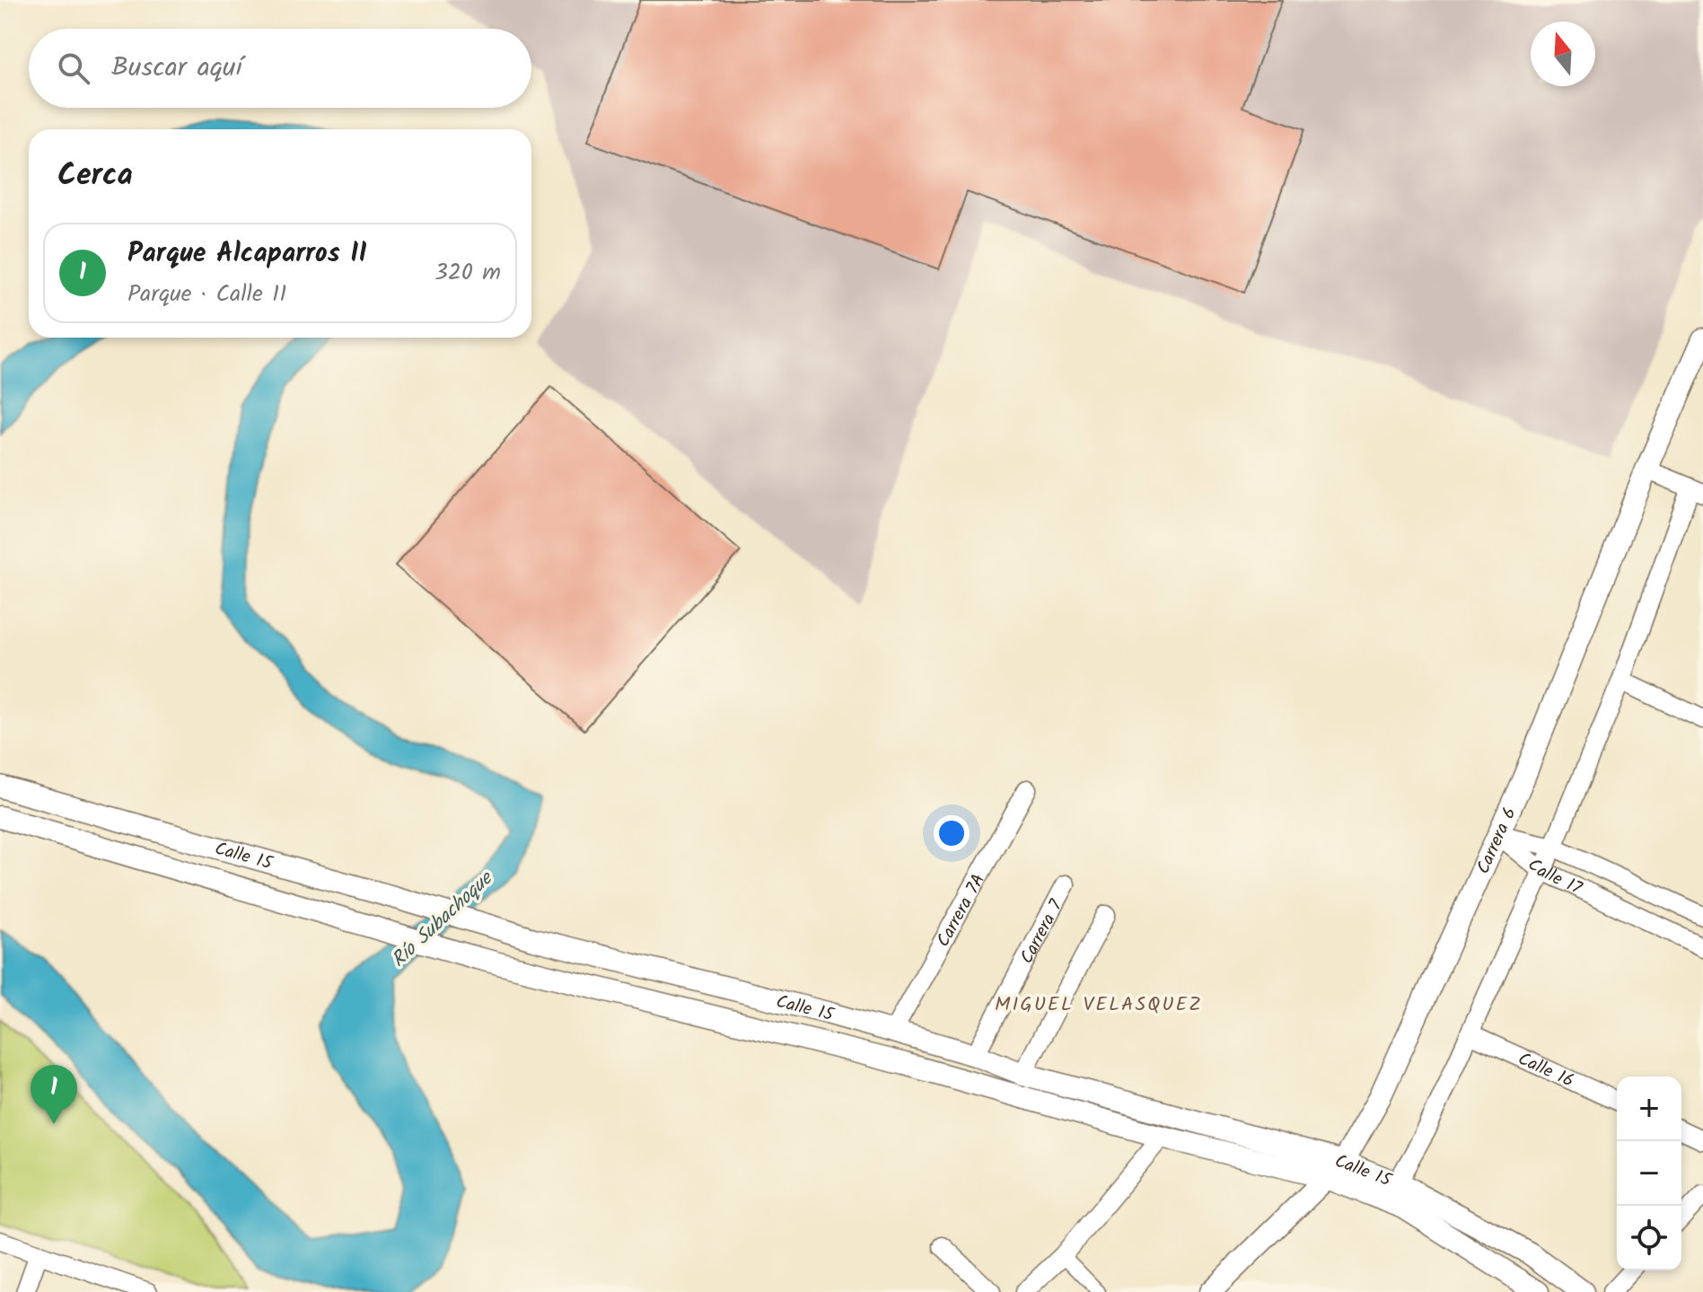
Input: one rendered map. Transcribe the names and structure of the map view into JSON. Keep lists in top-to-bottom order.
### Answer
{
  "streets": {
    "street": [
      "Carrera 6",
      "Calle 15",
      "Calle 17",
      "Carrera 7A",
      "Carrera 7",
      "Calle 16"
    ]
  },
  "crossings": [
    ["Carrera 6", "Calle 15"],
    ["Carrera 6", "Calle 17"],
    ["Calle 15", "Carrera 7A"],
    ["Calle 15", "Carrera 7"]
  ],
  "districts": ["MIGUEL VELASQUEZ"],
  "water": ["Río Subachoque"],
  "north": "top",
  "page": {
    "search": "Buscar aquí",
    "heading": "Cerca",
    "list": [
      {
        "mark": "1",
        "name": "Parque Alcaparros II",
        "note": "Parque · Calle 11",
        "value": "320 m"
      }
    ],
    "pins": "1",
    "map_buttons": ["+", "−"]
  }
}
